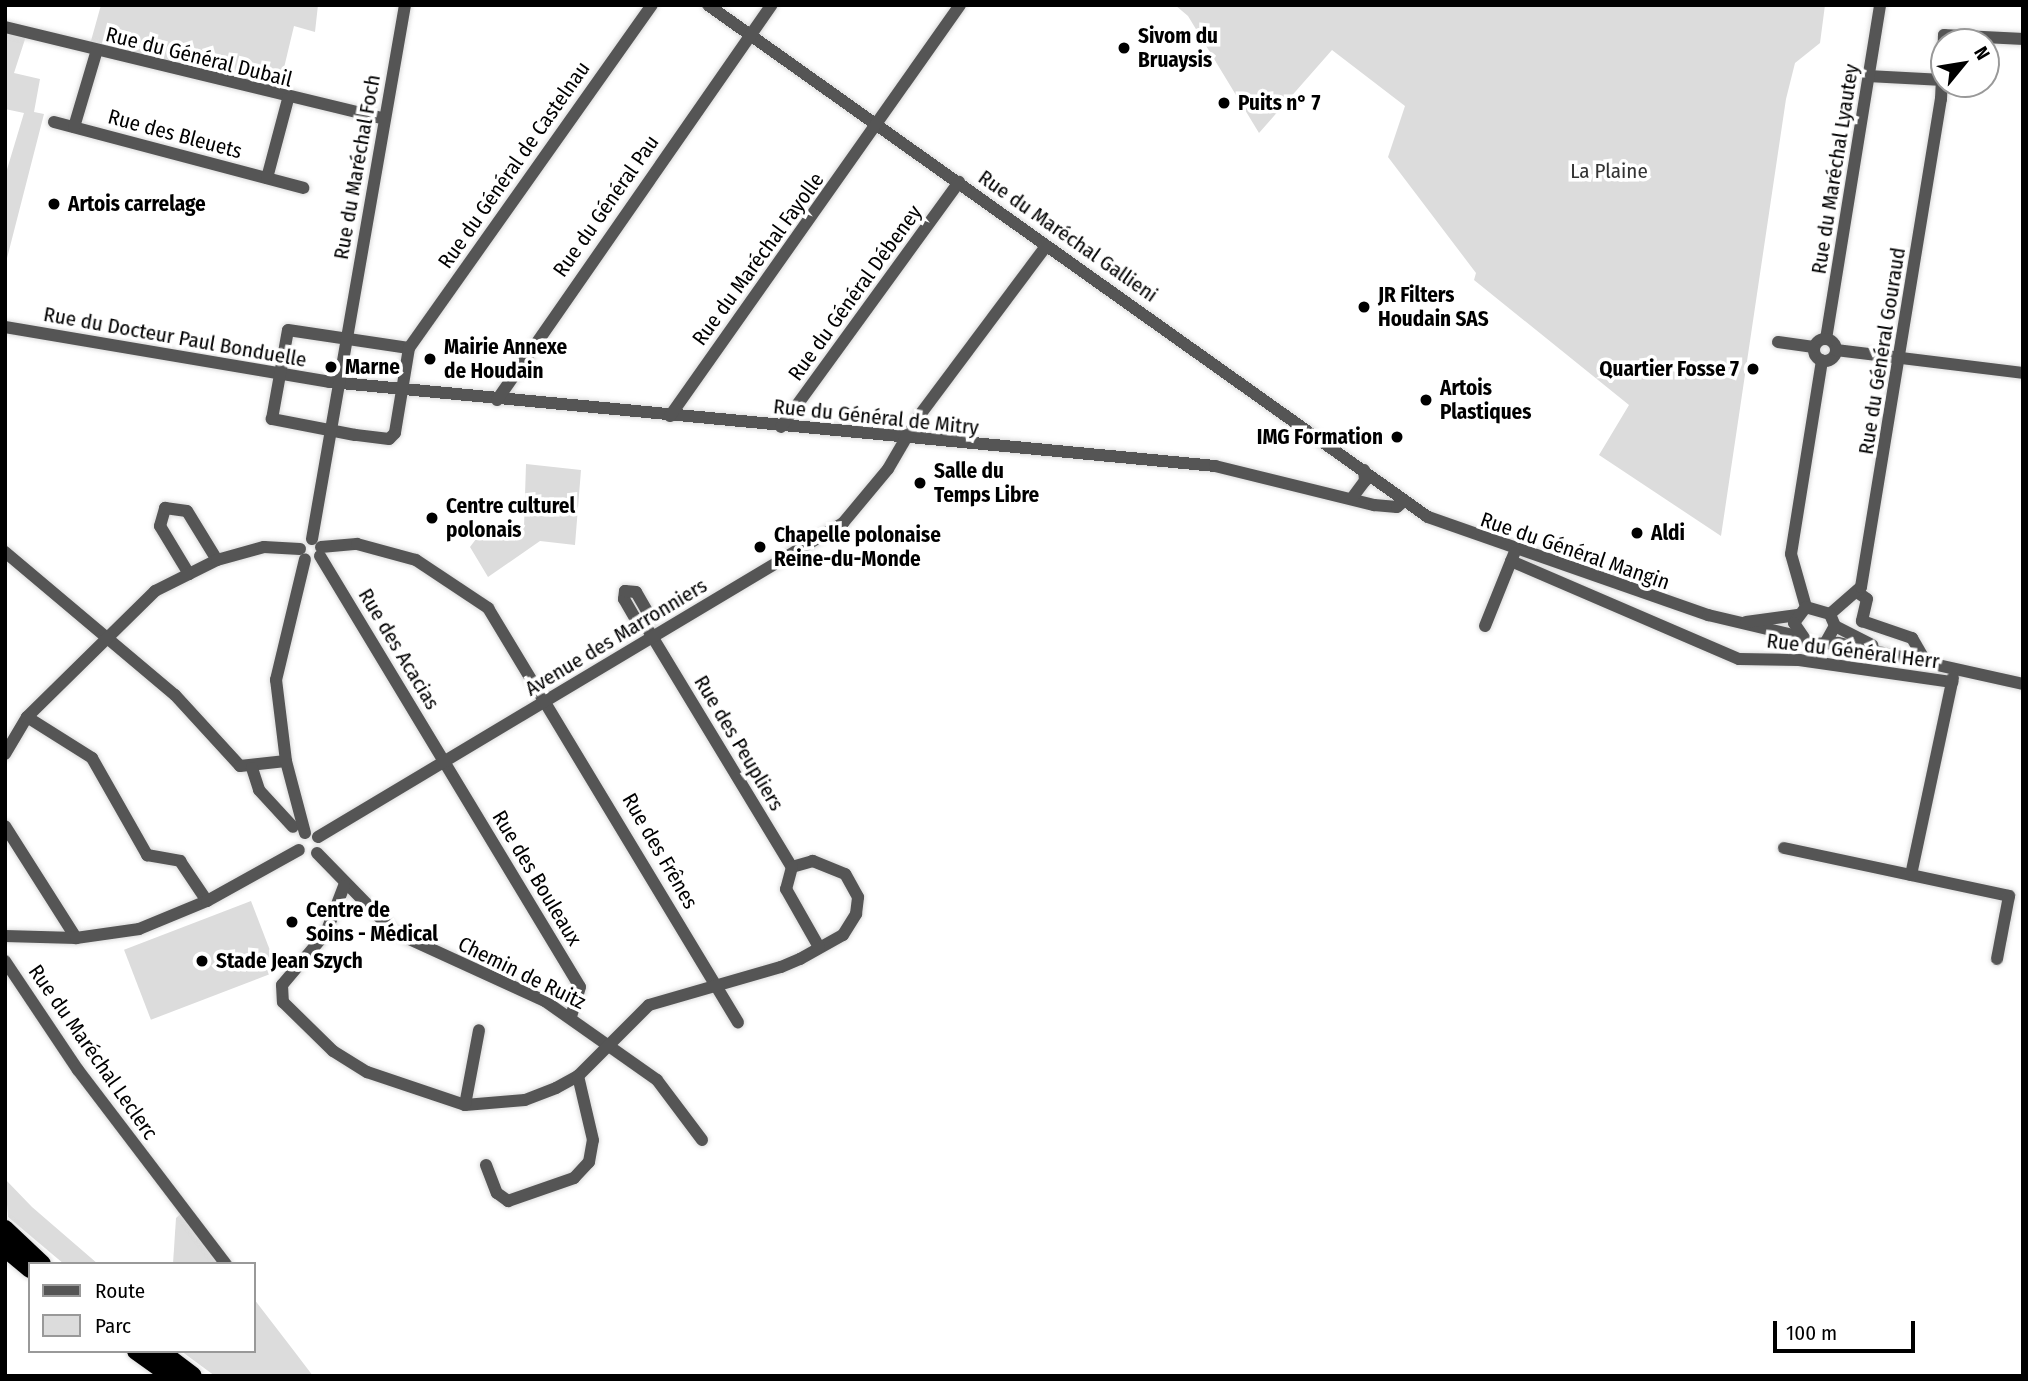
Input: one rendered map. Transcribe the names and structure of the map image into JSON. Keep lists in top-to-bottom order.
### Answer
{
  "streets": {
    "street": [
      "Rue du Général Dubail",
      "Rue des Bleuets",
      "Rue du Général de Castelnau",
      "Rue du Maréchal Foch",
      "Rue du Maréchal Lyautey",
      "Rue du Général Pau",
      "Rue du Maréchal Gallieni",
      "Rue du Maréchal Fayolle",
      "Rue du Général Débeney",
      "Rue du Docteur Paul Bonduelle",
      "Rue du Général Gouraud",
      "Rue du Général de Mitry",
      "Rue du Général Mangin",
      "Avenue des Marronniers",
      "Rue des Acacias",
      "Rue du Général Herr",
      "Rue des Peupliers",
      "Rue des Frênes",
      "Rue des Bouleaux",
      "Chemin de Ruitz",
      "Rue du Maréchal Leclerc"
    ]
  },
  "crossings": [
    ["Rue du Général Dubail", "Rue des Bleuets"],
    ["Rue du Général Dubail", "Rue du Maréchal Foch"],
    ["Rue du Maréchal Foch", "Rue du Docteur Paul Bonduelle"],
    ["Rue du Maréchal Foch", "Rue du Général de Mitry"],
    ["Rue du Maréchal Foch", "Rue des Acacias"],
    ["Rue du Maréchal Foch", "Rue des Frênes"],
    ["Rue du Général Pau", "Rue du Maréchal Gallieni"],
    ["Rue du Général Pau", "Rue du Général de Mitry"],
    ["Rue du Maréchal Gallieni", "Rue du Maréchal Fayolle"],
    ["Rue du Maréchal Gallieni", "Rue du Général Débeney"],
    ["Rue du Maréchal Gallieni", "Rue du Général de Mitry"],
    ["Rue du Maréchal Gallieni", "Rue du Général Mangin"],
    ["Rue du Maréchal Gallieni", "Avenue des Marronniers"],
    ["Rue du Maréchal Fayolle", "Rue du Général de Mitry"],
    ["Rue du Général Débeney", "Rue du Général de Mitry"],
    ["Rue du Docteur Paul Bonduelle", "Rue du Général de Mitry"],
    ["Rue du Général de Mitry", "Rue du Général Mangin"],
    ["Rue du Général de Mitry", "Avenue des Marronniers"],
    ["Rue du Général Mangin", "Rue du Général Herr"],
    ["Avenue des Marronniers", "Rue des Acacias"],
    ["Avenue des Marronniers", "Rue des Peupliers"],
    ["Avenue des Marronniers", "Rue des Frênes"],
    ["Avenue des Marronniers", "Rue des Bouleaux"],
    ["Rue des Acacias", "Rue des Frênes"],
    ["Rue des Acacias", "Rue des Bouleaux"],
    ["Rue des Bouleaux", "Chemin de Ruitz"]
  ],
  "parks": ["La Plaine"],
  "places": [
    "Sivom du Bruaysis",
    "Puits n° 7",
    "Artois carrelage",
    "JR Filters Houdain SAS",
    "Mairie Annexe de Houdain",
    "Marne",
    "Quartier Fosse 7",
    "Artois Plastiques",
    "IMG Formation",
    "Salle du Temps Libre",
    "Centre culturel polonais",
    "Aldi",
    "Chapelle polonaise Reine-du-Monde",
    "Centre de Soins - Médical",
    "Stade Jean Szych"
  ],
  "legend": ["Route", "Parc"],
  "scale_bar": "100 m",
  "north": "top right"
}
